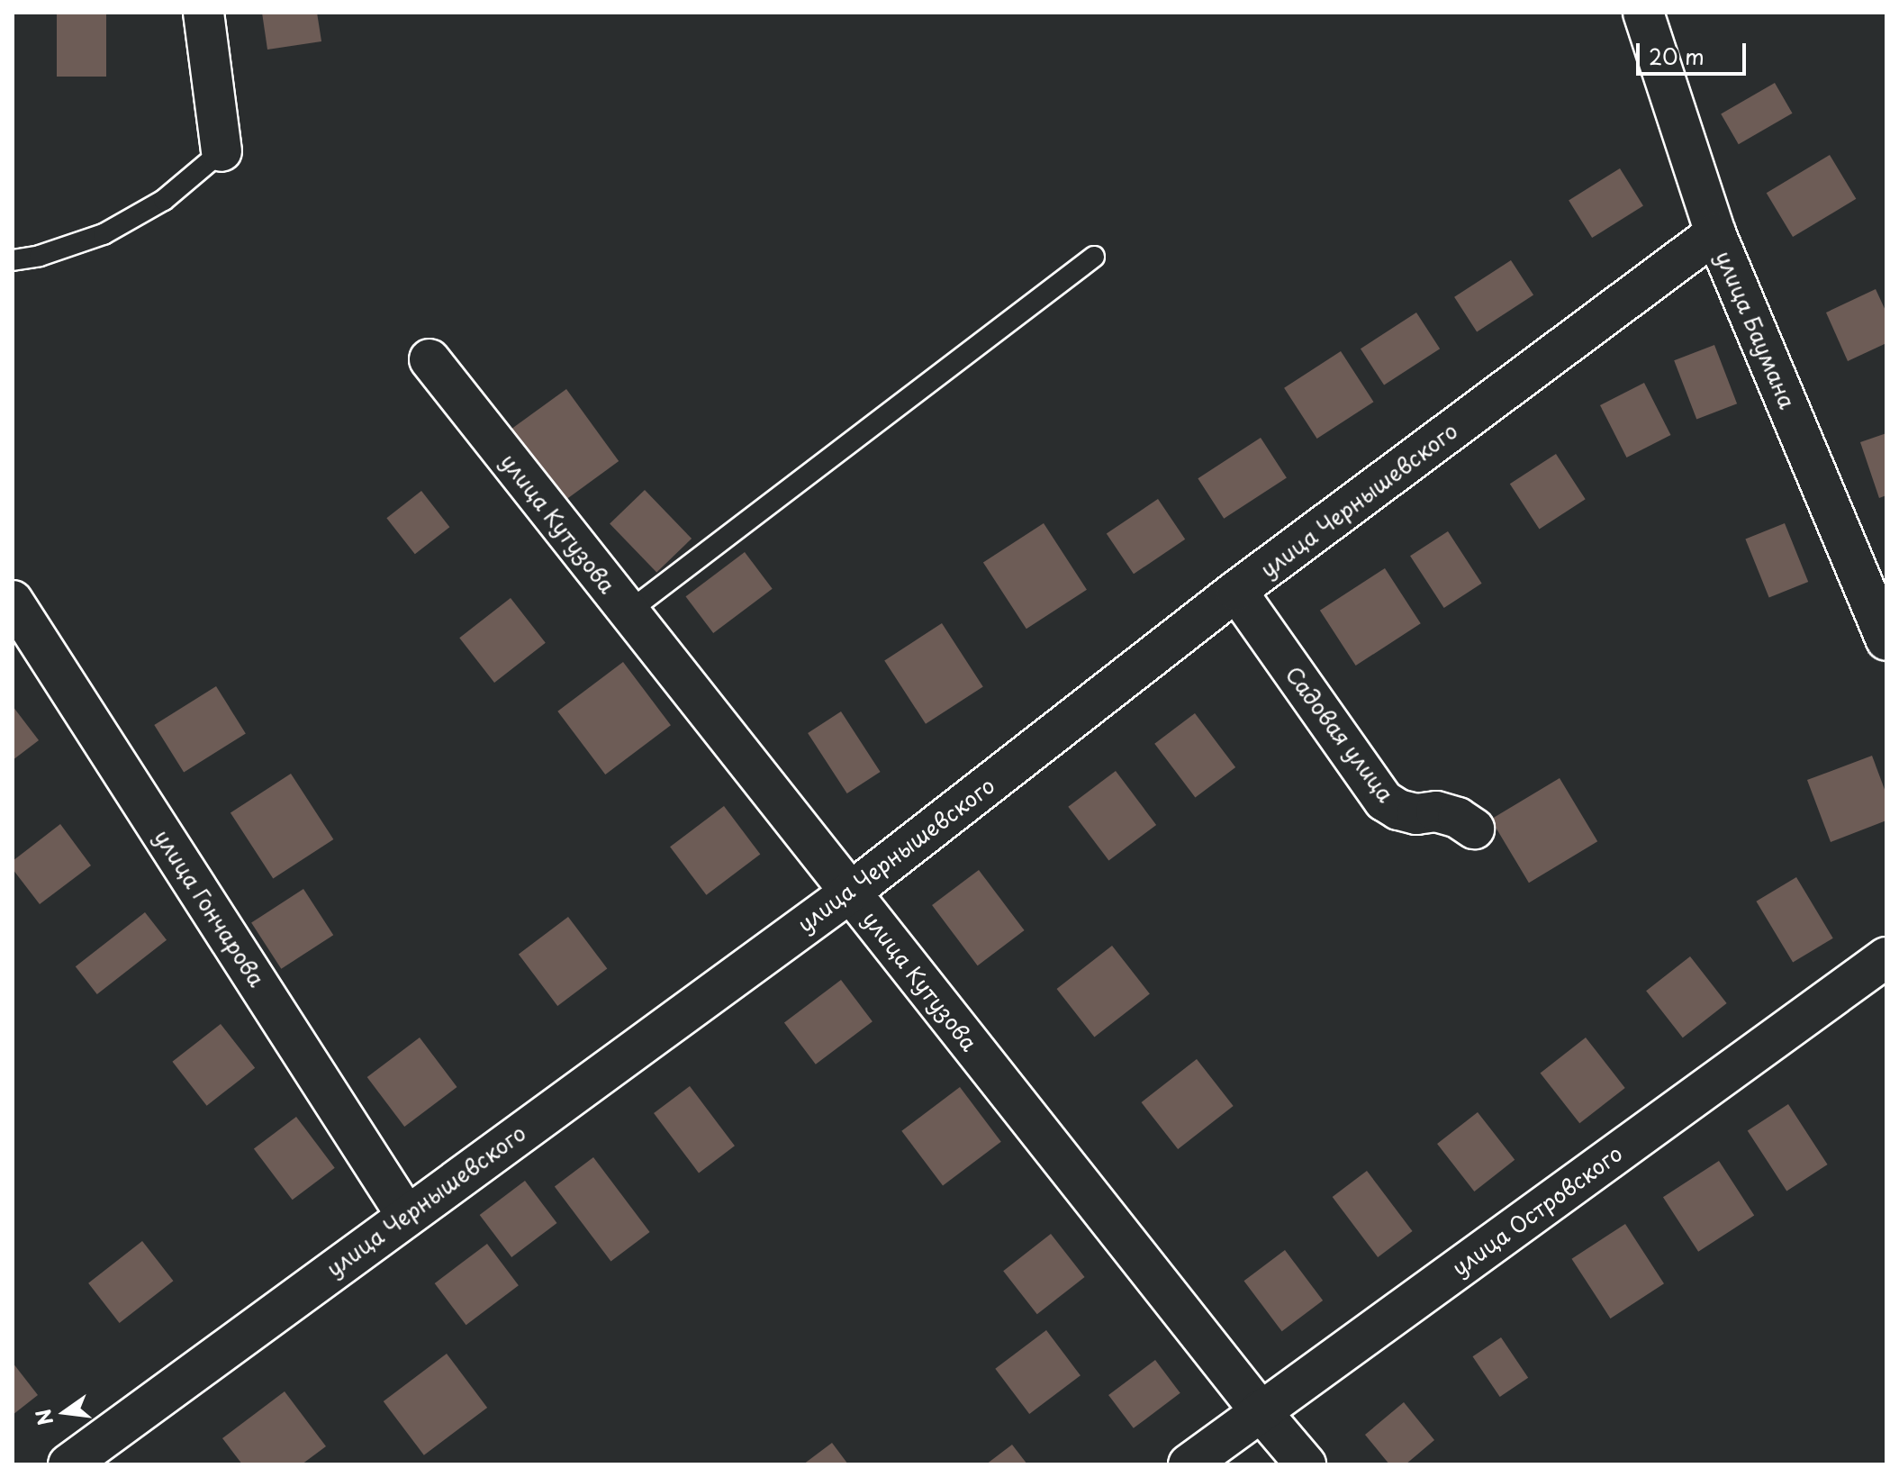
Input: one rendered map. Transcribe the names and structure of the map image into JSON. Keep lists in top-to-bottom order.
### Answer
{
  "streets": {
    "street": [
      "улица Баумана",
      "улица Чернышевского",
      "улица Кутузова",
      "Садовая улица",
      "улица Гончарова",
      "улица Островского"
    ]
  },
  "crossings": [
    ["улица Баумана", "улица Чернышевского"],
    ["улица Чернышевского", "улица Кутузова"],
    ["улица Чернышевского", "Садовая улица"],
    ["улица Чернышевского", "улица Гончарова"],
    ["улица Кутузова", "улица Островского"]
  ],
  "scale_bar": "20 m",
  "north": "left"
}
